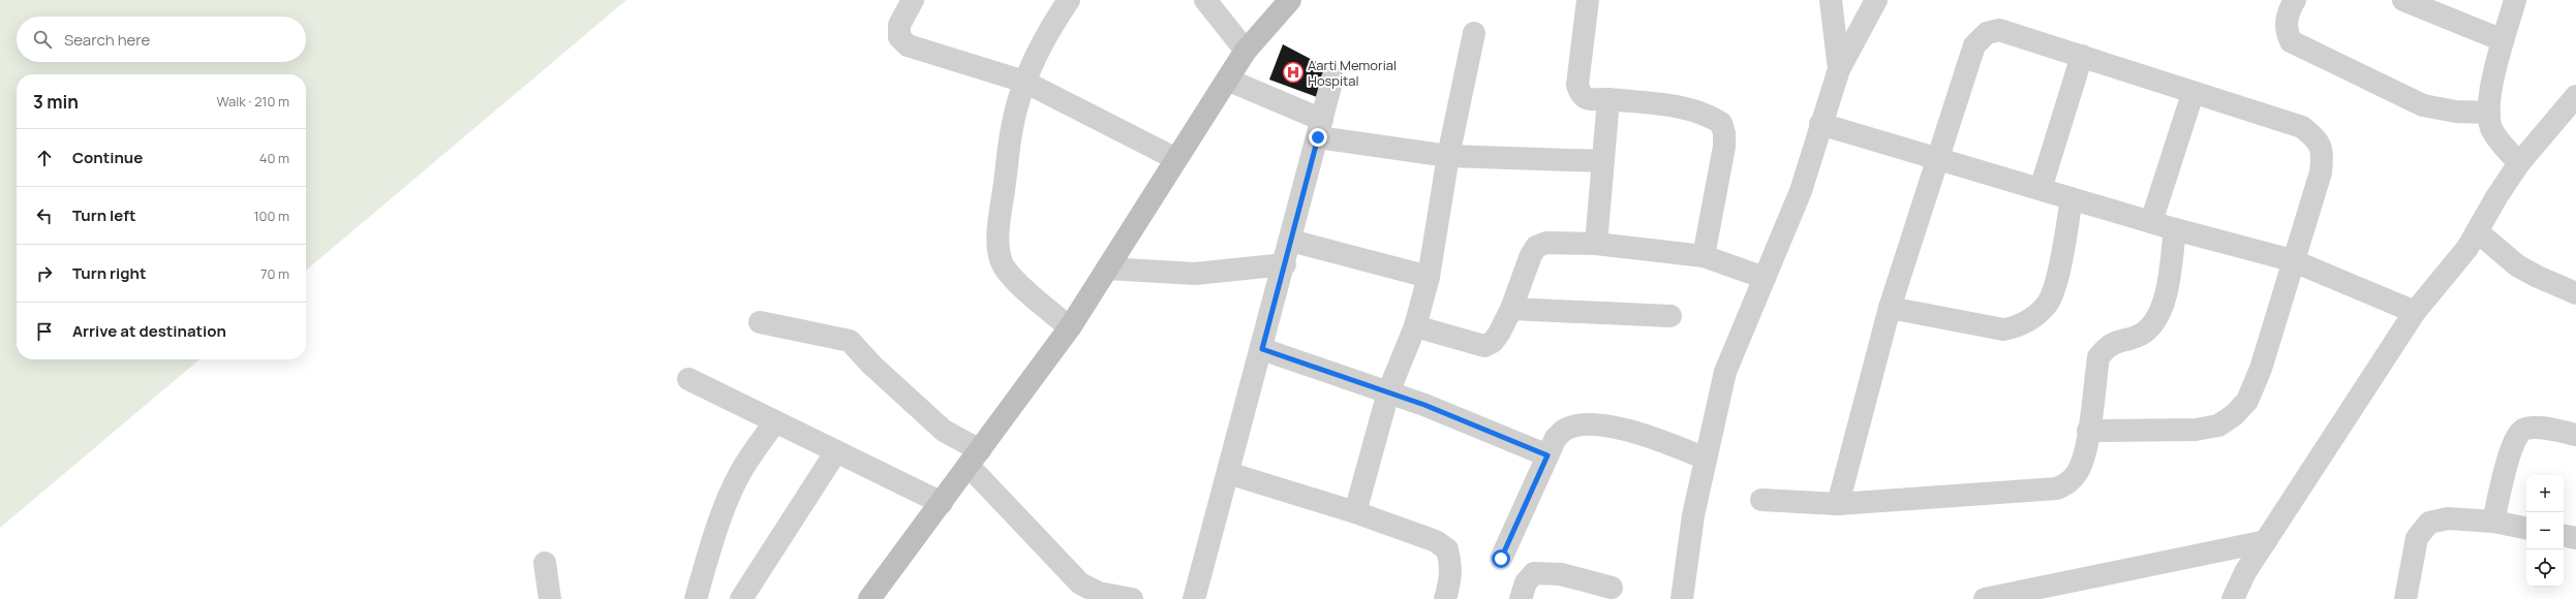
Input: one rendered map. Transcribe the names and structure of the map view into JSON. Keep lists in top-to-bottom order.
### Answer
{
  "places": {
    "hospital": ["Aarti Memorial Hospital"]
  },
  "page": {
    "search": "Search here",
    "heading": ["3 min", "Walk · 210 m"],
    "list": [
      ["Continue", "40 m"],
      ["Turn left", "100 m"],
      ["Turn right", "70 m"],
      "Arrive at destination"
    ],
    "map_buttons": ["+", "−"]
  }
}
